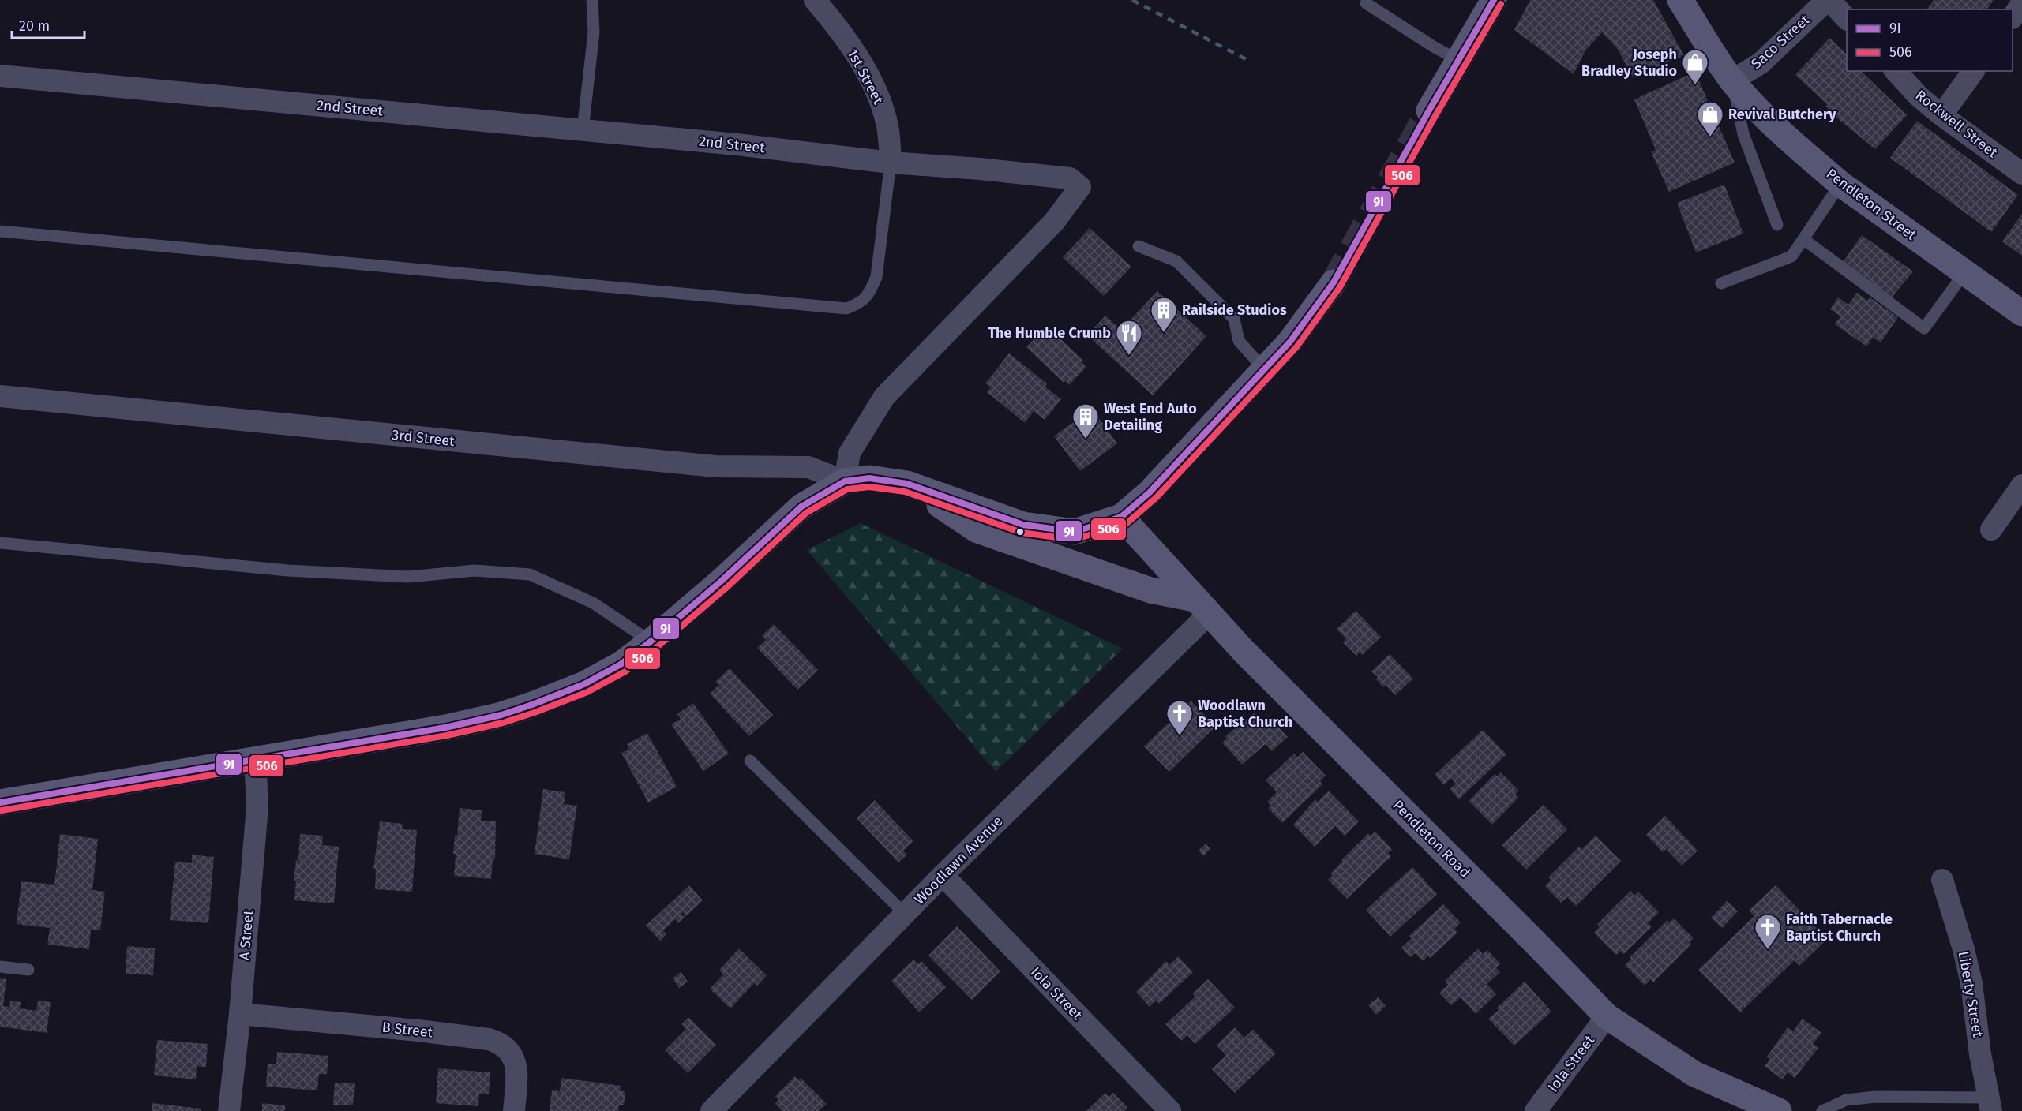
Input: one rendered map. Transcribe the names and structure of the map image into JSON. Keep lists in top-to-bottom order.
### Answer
{
  "streets": {
    "street": [
      "Saco Street",
      "1st Street",
      "2nd Street",
      "Rockwell Street",
      "Pendleton Street",
      "3rd Street",
      "Pendleton Road",
      "Woodlawn Avenue",
      "A Street",
      "Iola Street",
      "Liberty Street",
      "B Street"
    ]
  },
  "crossings": [
    ["Saco Street", "Pendleton Street"],
    ["1st Street", "2nd Street"],
    ["2nd Street", "3rd Street"],
    ["Pendleton Road", "Woodlawn Avenue"],
    ["Pendleton Road", "Iola Street"],
    ["Woodlawn Avenue", "Iola Street"],
    ["A Street", "B Street"]
  ],
  "places": {
    "shop": ["Joseph Bradley Studio", "Revival Butchery"],
    "building": ["Railside Studios", "West End Auto Detailing"],
    "restaurant": ["The Humble Crumb"],
    "church": ["Woodlawn Baptist Church", "Faith Tabernacle Baptist Church"]
  },
  "lines": ["transit line 9I", "transit line 506"],
  "legend": ["9I", "506"],
  "scale_bar": "20 m"
}
